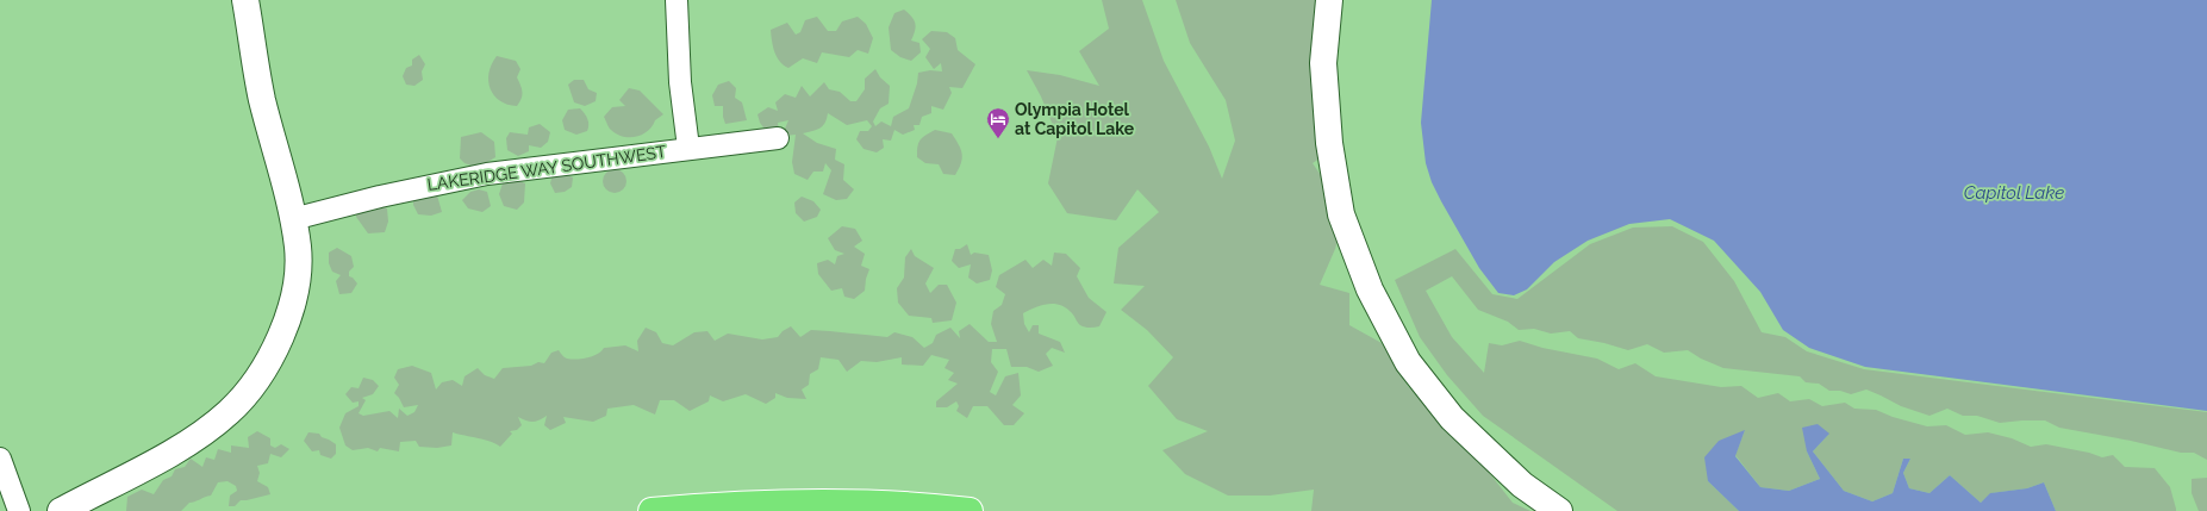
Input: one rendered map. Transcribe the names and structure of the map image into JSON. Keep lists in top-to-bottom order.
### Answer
{
  "streets": {
    "street": ["LAKERIDGE WAY SOUTHWEST"]
  },
  "water": ["Capitol Lake"],
  "places": {
    "hotel": ["Olympia Hotel at Capitol Lake"]
  }
}
